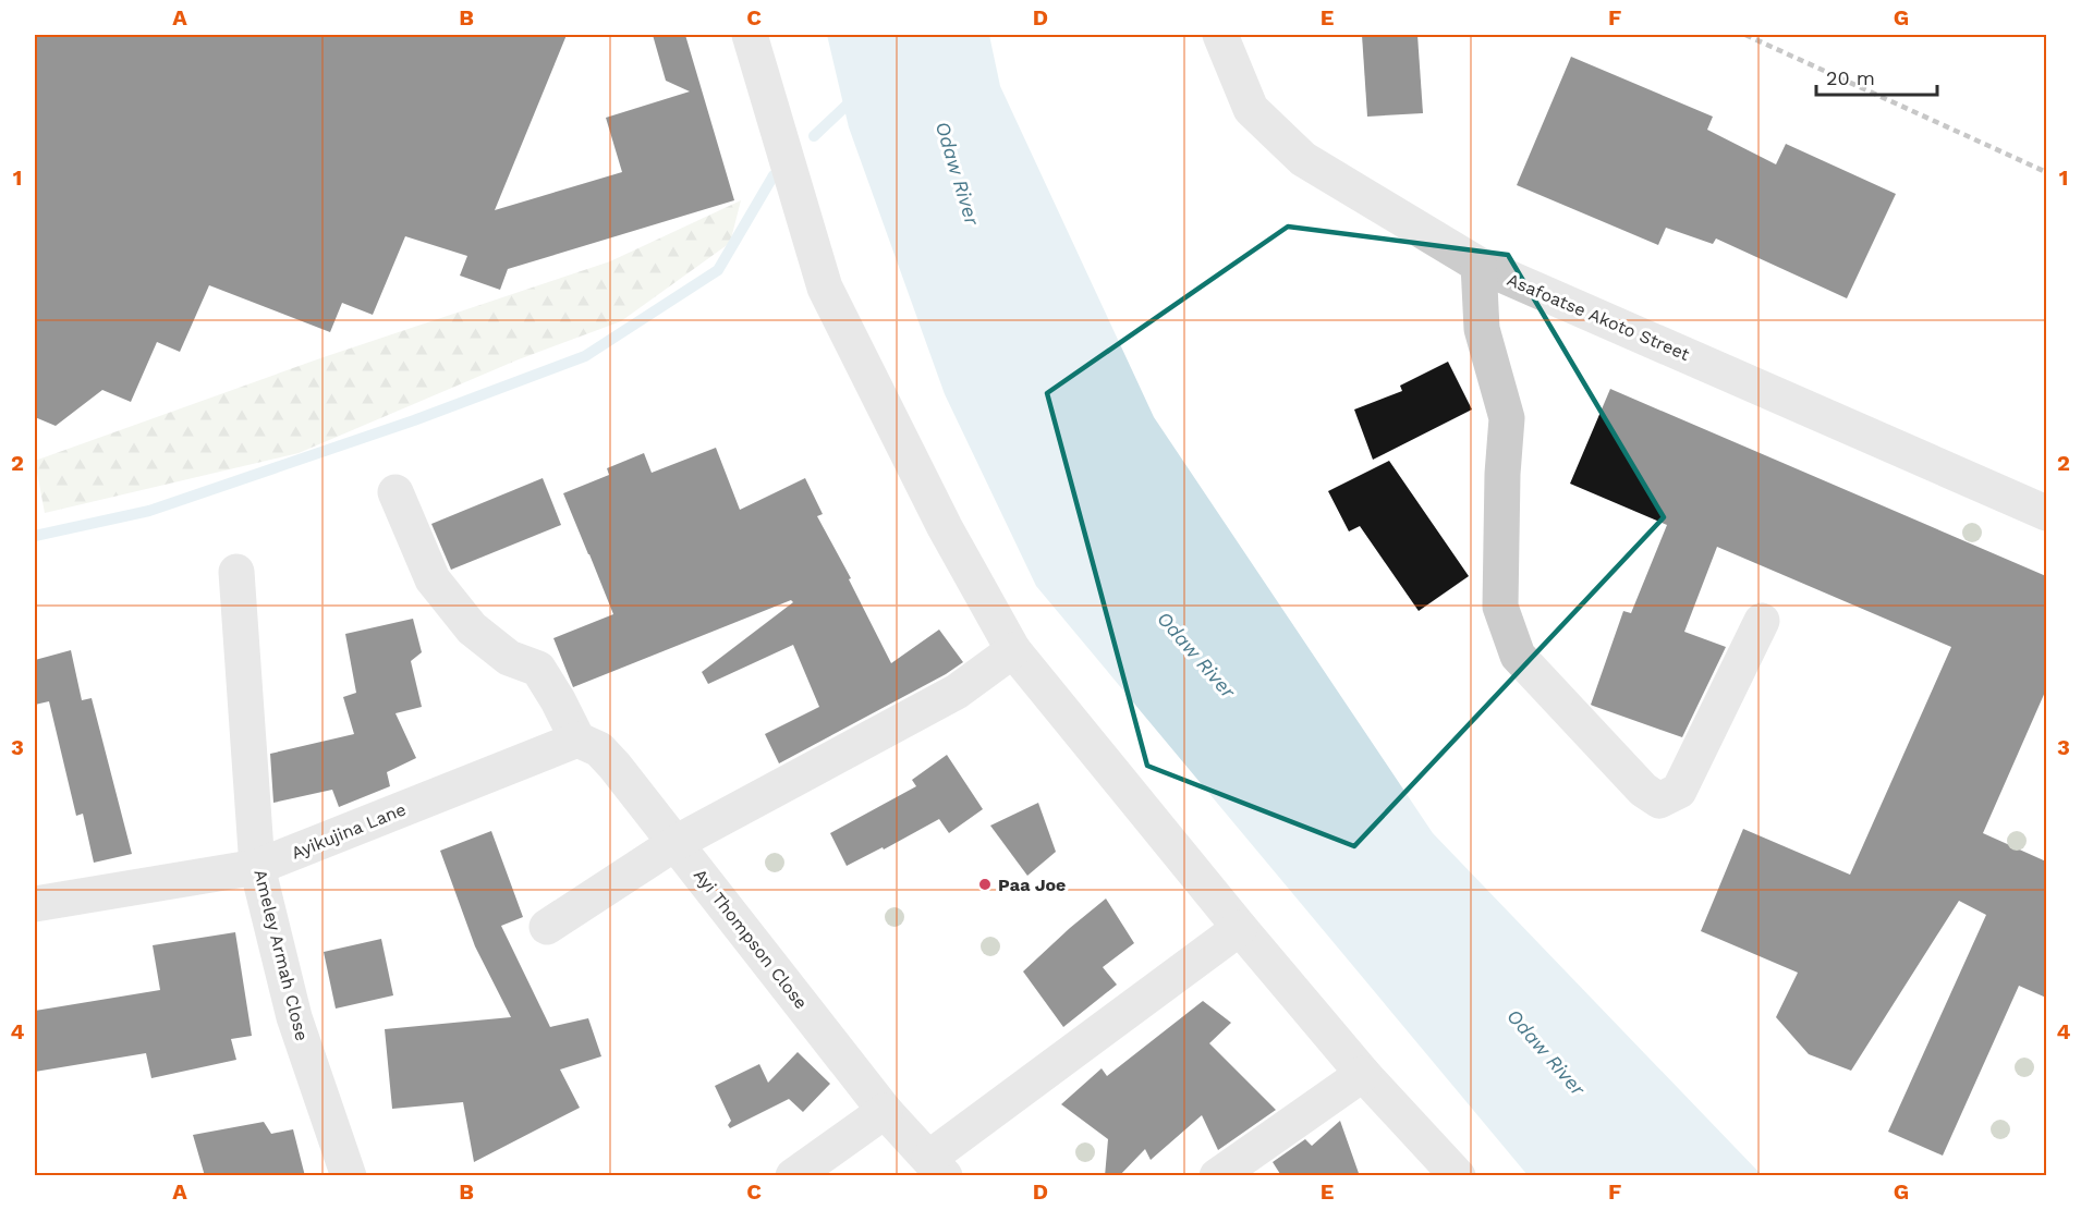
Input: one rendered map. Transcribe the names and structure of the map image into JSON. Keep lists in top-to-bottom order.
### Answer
{
  "streets": {
    "street": [
      "Asafoatse Akoto Street",
      "Ayikujina Lane",
      "Ayi Thompson Close",
      "Ameley Armah Close"
    ]
  },
  "crossings": [
    ["Ayikujina Lane", "Ayi Thompson Close"],
    ["Ayikujina Lane", "Ameley Armah Close"]
  ],
  "water": ["Odaw River"],
  "places": ["Paa Joe"],
  "scale_bar": "20 m",
  "grid": {
    "columns": [
      "A",
      "B",
      "C",
      "D",
      "E",
      "F",
      "G"
    ],
    "rows": [
      "1",
      "2",
      "3",
      "4"
    ]
  }
}
